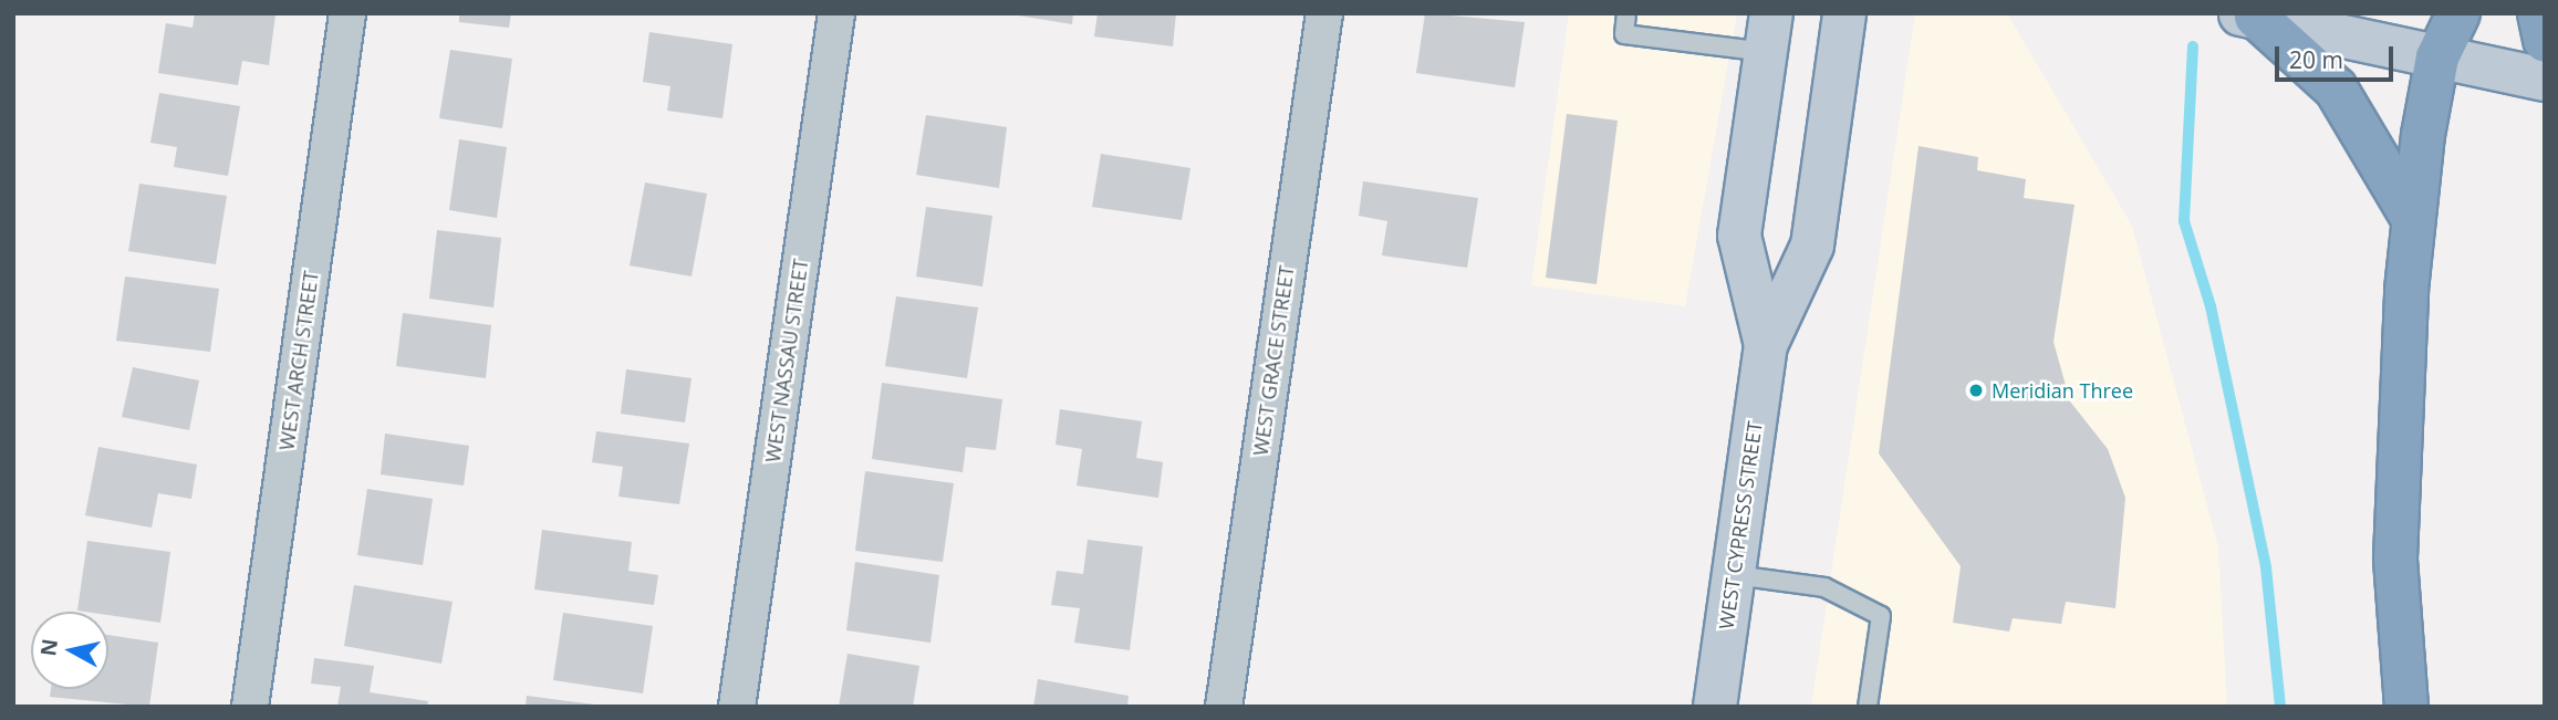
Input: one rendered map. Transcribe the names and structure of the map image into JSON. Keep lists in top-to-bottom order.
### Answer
{
  "streets": {
    "street": [
      "WEST ARCH STREET",
      "WEST NASSAU STREET",
      "WEST GRACE STREET",
      "WEST CYPRESS STREET"
    ]
  },
  "places": ["Meridian Three"],
  "scale_bar": "20 m",
  "north": "left"
}
